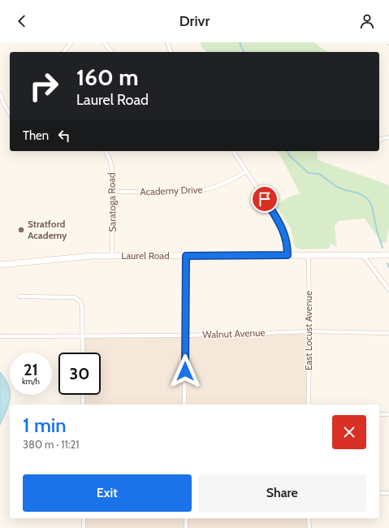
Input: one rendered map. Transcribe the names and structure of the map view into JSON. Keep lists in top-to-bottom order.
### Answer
{
  "streets": {
    "main road": ["Laurel Road"],
    "street": [
      "Academy Drive",
      "Saratoga Road",
      "East Locust Avenue",
      "Walnut Avenue"
    ]
  },
  "crossings": [
    ["Academy Drive", "Saratoga Road"],
    ["Saratoga Road", "Laurel Road"],
    ["Laurel Road", "East Locust Avenue"],
    ["East Locust Avenue", "Walnut Avenue"]
  ],
  "places": ["Stratford Academy"],
  "page": {
    "header": "Drivr",
    "turn": ["160 m", "Laurel Road"],
    "then": "Then",
    "speed": "21 km/h",
    "limit": "30",
    "heading": ["1 min", "380 m · 11:21"],
    "buttons": ["Exit", "Share"]
  }
}
